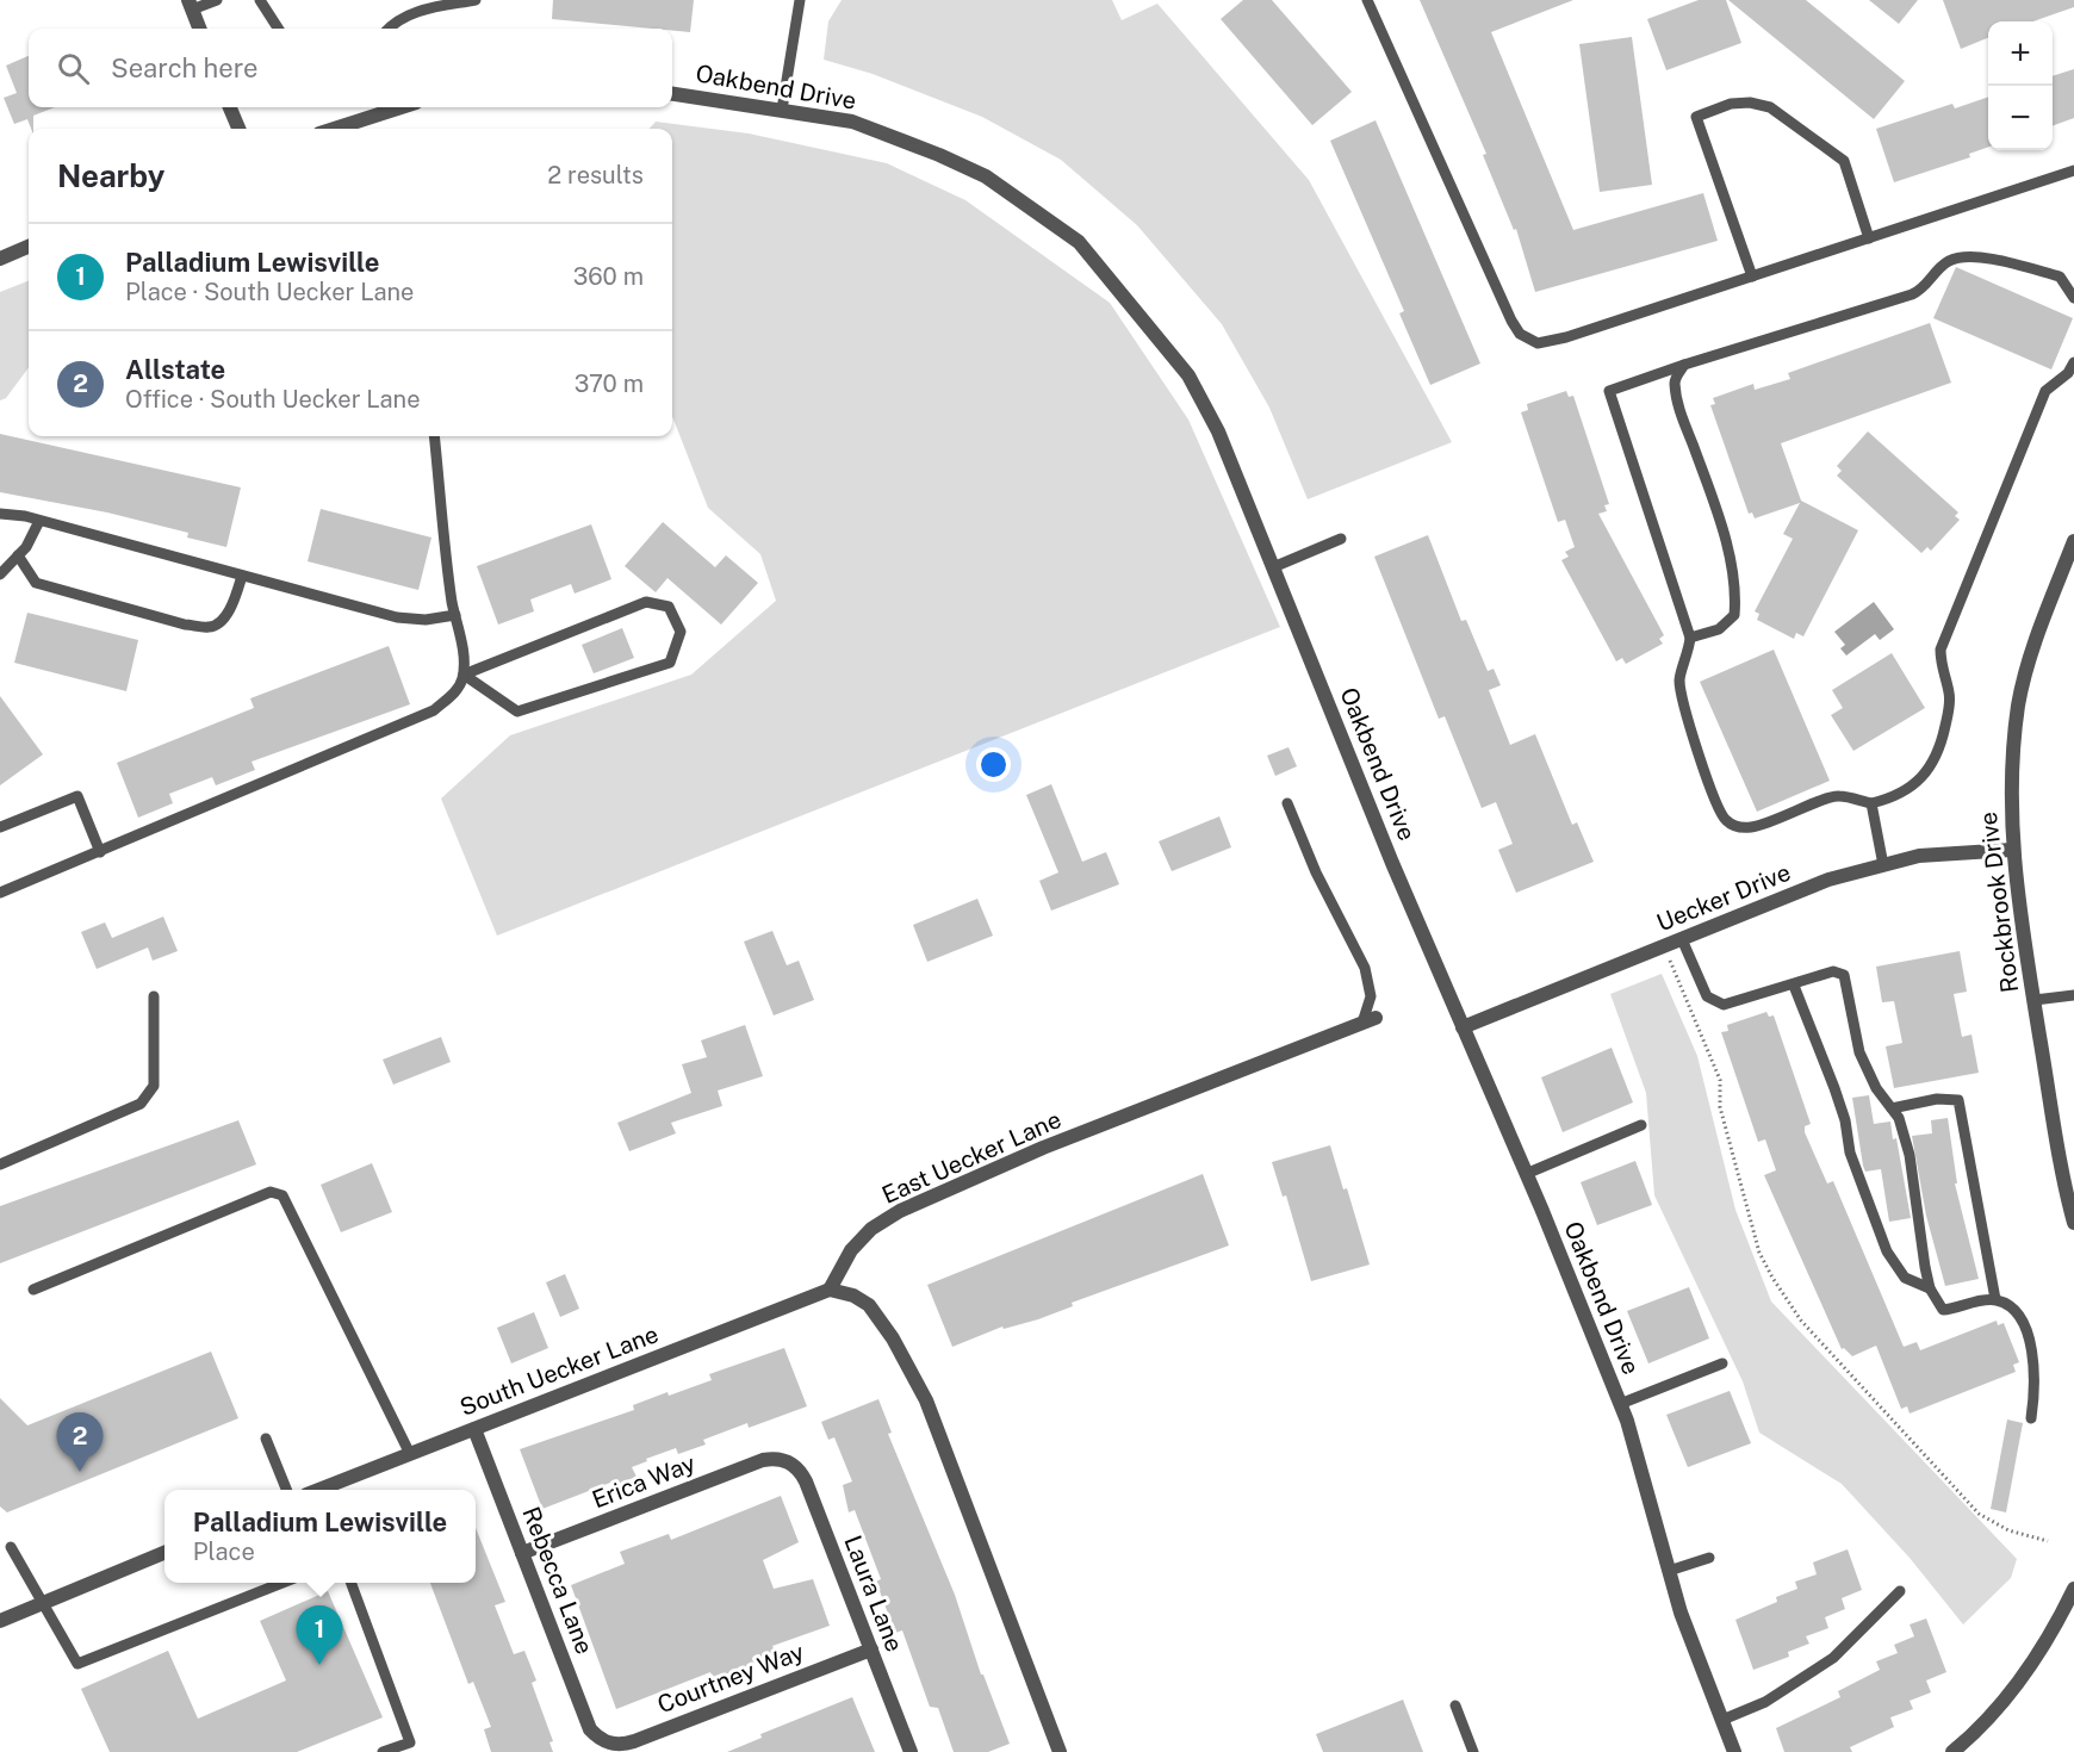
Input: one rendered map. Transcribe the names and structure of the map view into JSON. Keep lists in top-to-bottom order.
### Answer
{
  "streets": {
    "street": [
      "Oakbend Drive",
      "Uecker Drive",
      "Rockbrook Drive",
      "East Uecker Lane",
      "South Uecker Lane",
      "Erica Way",
      "Rebecca Lane",
      "Laura Lane",
      "Courtney Way"
    ]
  },
  "crossings": [
    ["Oakbend Drive", "Uecker Drive"],
    ["Uecker Drive", "Rockbrook Drive"],
    ["East Uecker Lane", "South Uecker Lane"],
    ["South Uecker Lane", "Rebecca Lane"],
    ["Erica Way", "Rebecca Lane"],
    ["Erica Way", "Laura Lane"],
    ["Rebecca Lane", "Courtney Way"],
    ["Laura Lane", "Courtney Way"]
  ],
  "page": {
    "map_buttons": ["+", "−"],
    "search": "Search here",
    "heading": ["Nearby", "2 results"],
    "list": [
      {
        "mark": "1",
        "name": "Palladium Lewisville",
        "note": "Place · South Uecker Lane",
        "value": "360 m"
      },
      {
        "mark": "2",
        "name": "Allstate",
        "note": "Office · South Uecker Lane",
        "value": "370 m"
      }
    ],
    "pins": ["2", "1"],
    "popup": ["Palladium Lewisville", "Place"]
  }
}
